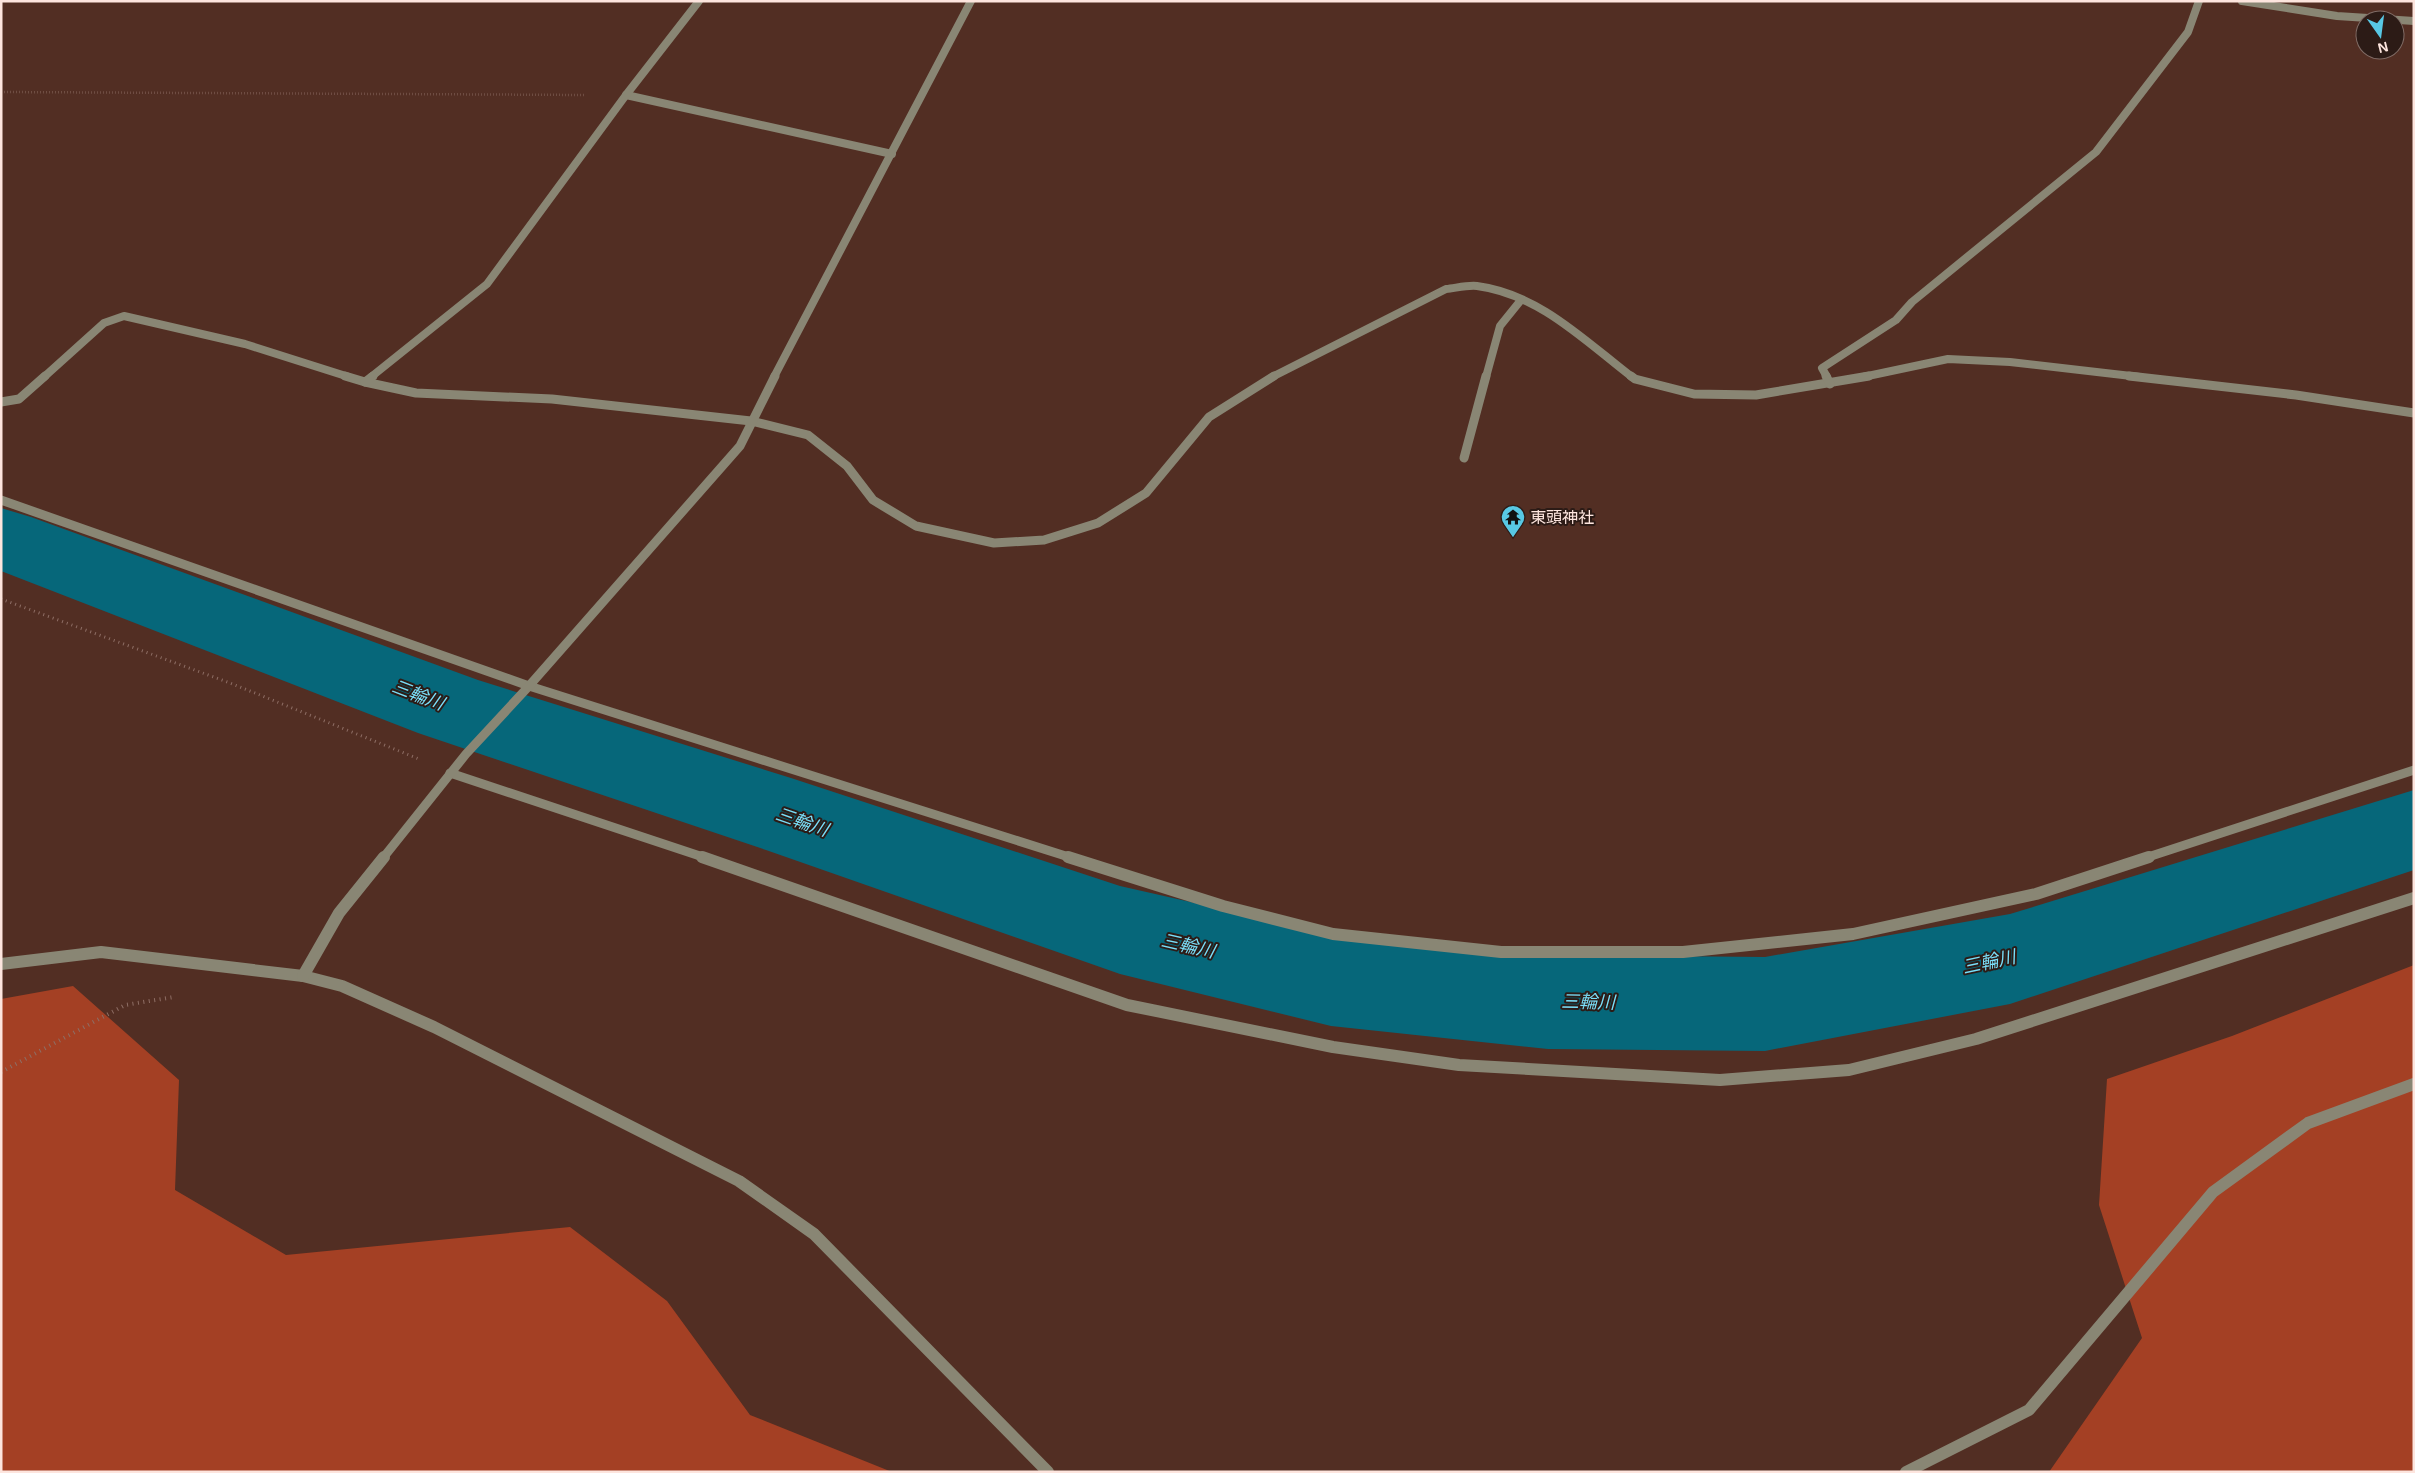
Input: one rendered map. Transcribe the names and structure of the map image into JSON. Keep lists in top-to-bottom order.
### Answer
{
  "water": ["三輪川"],
  "places": {
    "temple": ["東頭神社"]
  },
  "north": "bottom"
}
